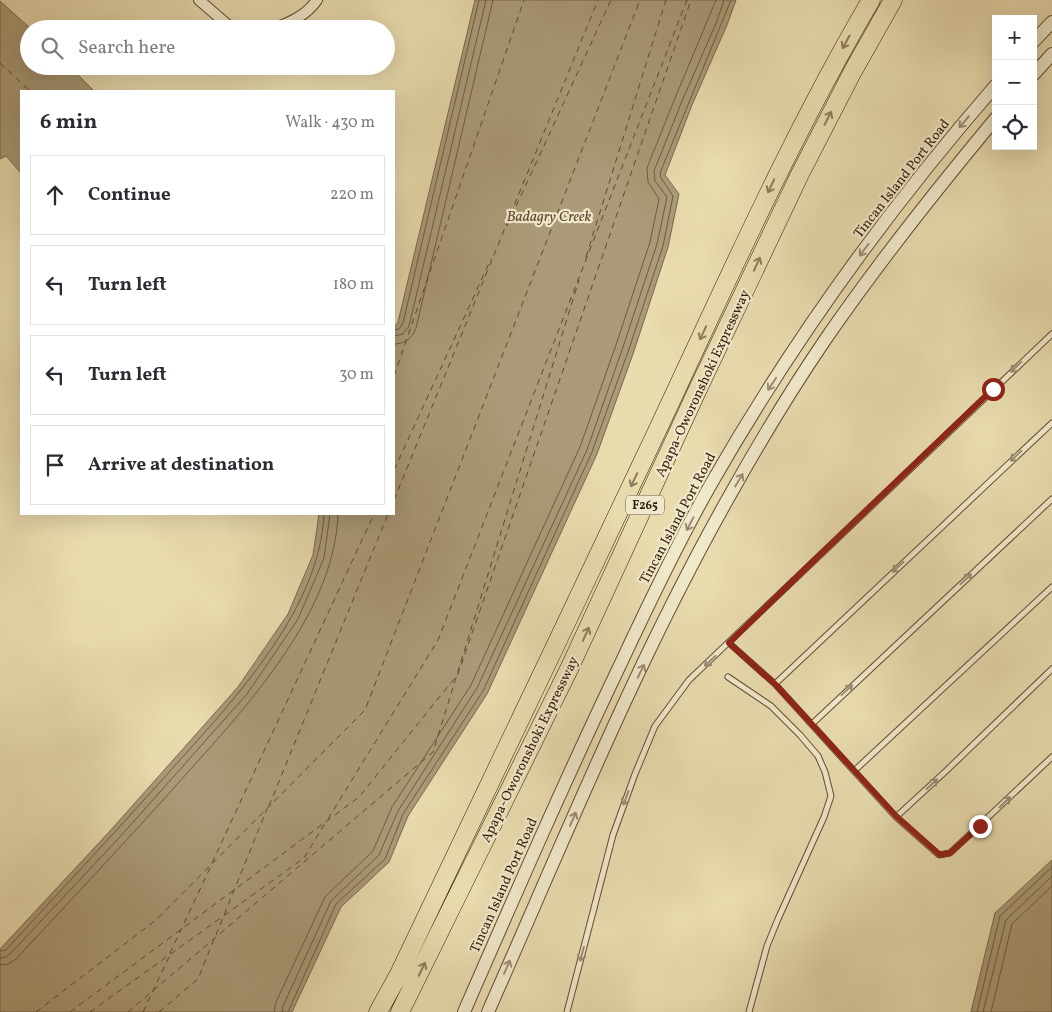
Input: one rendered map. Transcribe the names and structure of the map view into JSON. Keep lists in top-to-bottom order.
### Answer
{
  "streets": {
    "highway": ["Apapa-Oworonshoki Expressway", "F265"],
    "street": ["Tincan Island Port Road"]
  },
  "water": ["Badagry Creek"],
  "page": {
    "map_buttons": ["+", "−"],
    "search": "Search here",
    "heading": ["6 min", "Walk · 430 m"],
    "list": [
      ["Continue", "220 m"],
      ["Turn left", "180 m"],
      ["Turn left", "30 m"],
      "Arrive at destination"
    ]
  }
}
